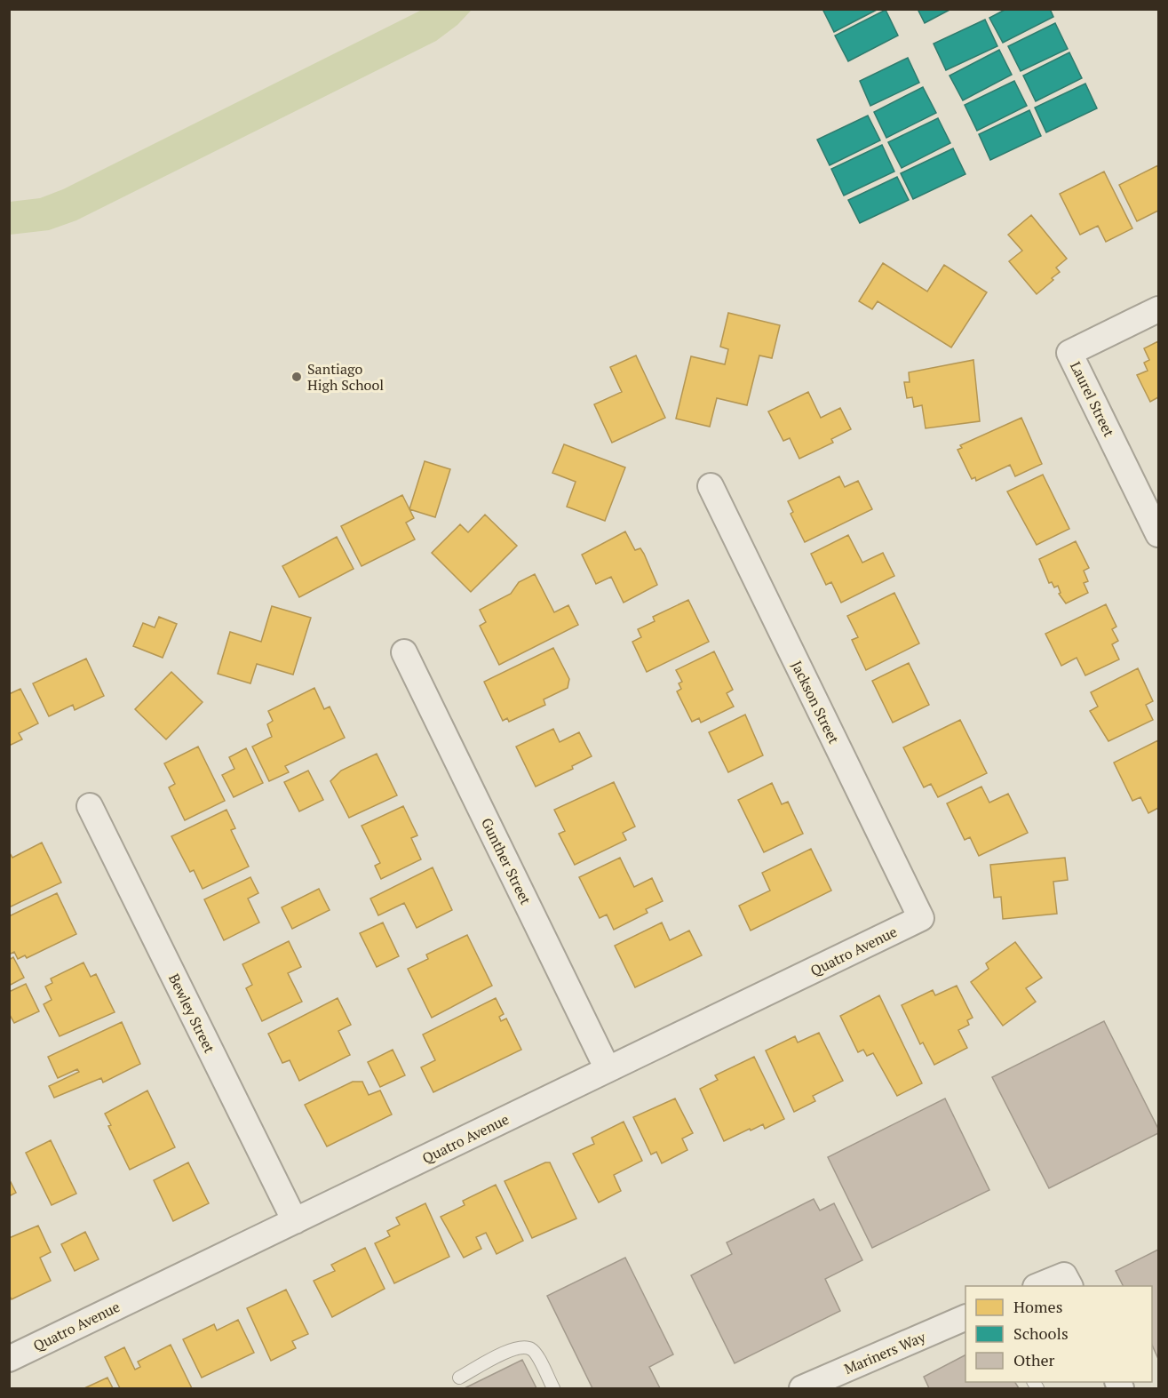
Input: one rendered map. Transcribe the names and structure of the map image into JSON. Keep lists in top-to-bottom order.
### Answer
{
  "streets": {
    "street": [
      "Laurel Street",
      "Jackson Street",
      "Gunther Street",
      "Quatro Avenue",
      "Bewley Street",
      "Mariners Way"
    ]
  },
  "crossings": [
    ["Jackson Street", "Quatro Avenue"],
    ["Gunther Street", "Quatro Avenue"],
    ["Quatro Avenue", "Bewley Street"]
  ],
  "places": ["Santiago High School"],
  "legend": ["Homes", "Schools", "Other"]
}
